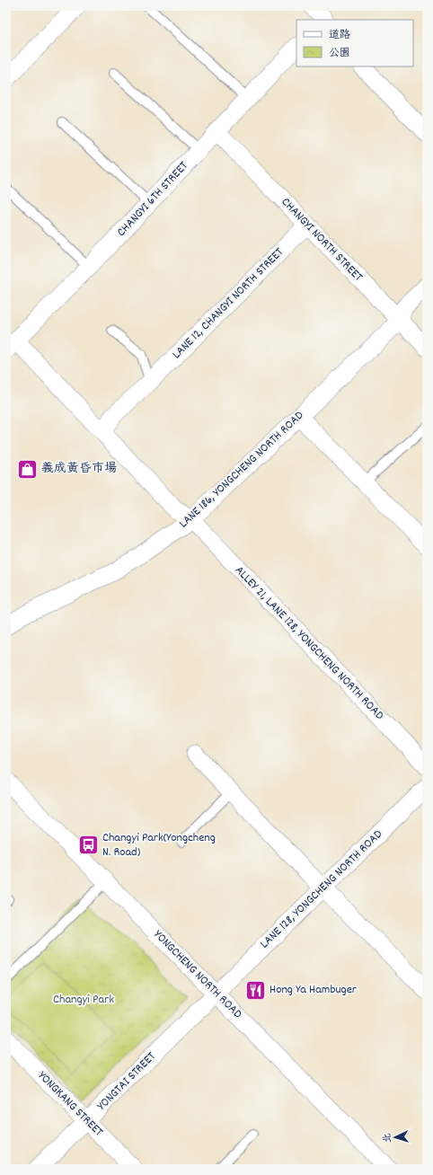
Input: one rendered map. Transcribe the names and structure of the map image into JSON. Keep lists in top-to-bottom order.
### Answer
{
  "streets": {
    "street": [
      "CHANGYI 6TH STREET",
      "CHANGYI NORTH STREET",
      "LANE 12, CHANGYI NORTH STREET",
      "LANE 186, YONGCHENG NORTH ROAD",
      "ALLEY 21, LANE 128, YONGCHENG NORTH ROAD",
      "LANE 128, YONGCHENG NORTH ROAD",
      "YONGCHENG NORTH ROAD",
      "YONGTAI STREET",
      "YONGKANG STREET"
    ]
  },
  "crossings": [
    ["CHANGYI 6TH STREET", "CHANGYI NORTH STREET"],
    ["CHANGYI 6TH STREET", "ALLEY 21, LANE 128, YONGCHENG NORTH ROAD"],
    ["CHANGYI NORTH STREET", "LANE 12, CHANGYI NORTH STREET"],
    ["CHANGYI NORTH STREET", "LANE 186, YONGCHENG NORTH ROAD"],
    ["LANE 12, CHANGYI NORTH STREET", "ALLEY 21, LANE 128, YONGCHENG NORTH ROAD"],
    ["LANE 186, YONGCHENG NORTH ROAD", "ALLEY 21, LANE 128, YONGCHENG NORTH ROAD"],
    ["LANE 128, YONGCHENG NORTH ROAD", "YONGCHENG NORTH ROAD"],
    ["LANE 128, YONGCHENG NORTH ROAD", "YONGTAI STREET"],
    ["YONGCHENG NORTH ROAD", "YONGTAI STREET"],
    ["YONGTAI STREET", "YONGKANG STREET"]
  ],
  "parks": ["Changyi Park"],
  "places": {
    "shop": ["義成黃昏市場"],
    "bus stop": ["Changyi Park(Yongcheng N. Road)"],
    "restaurant": ["Hong Ya Hambuger"]
  },
  "legend": ["道路", "公園"],
  "north": "left"
}
